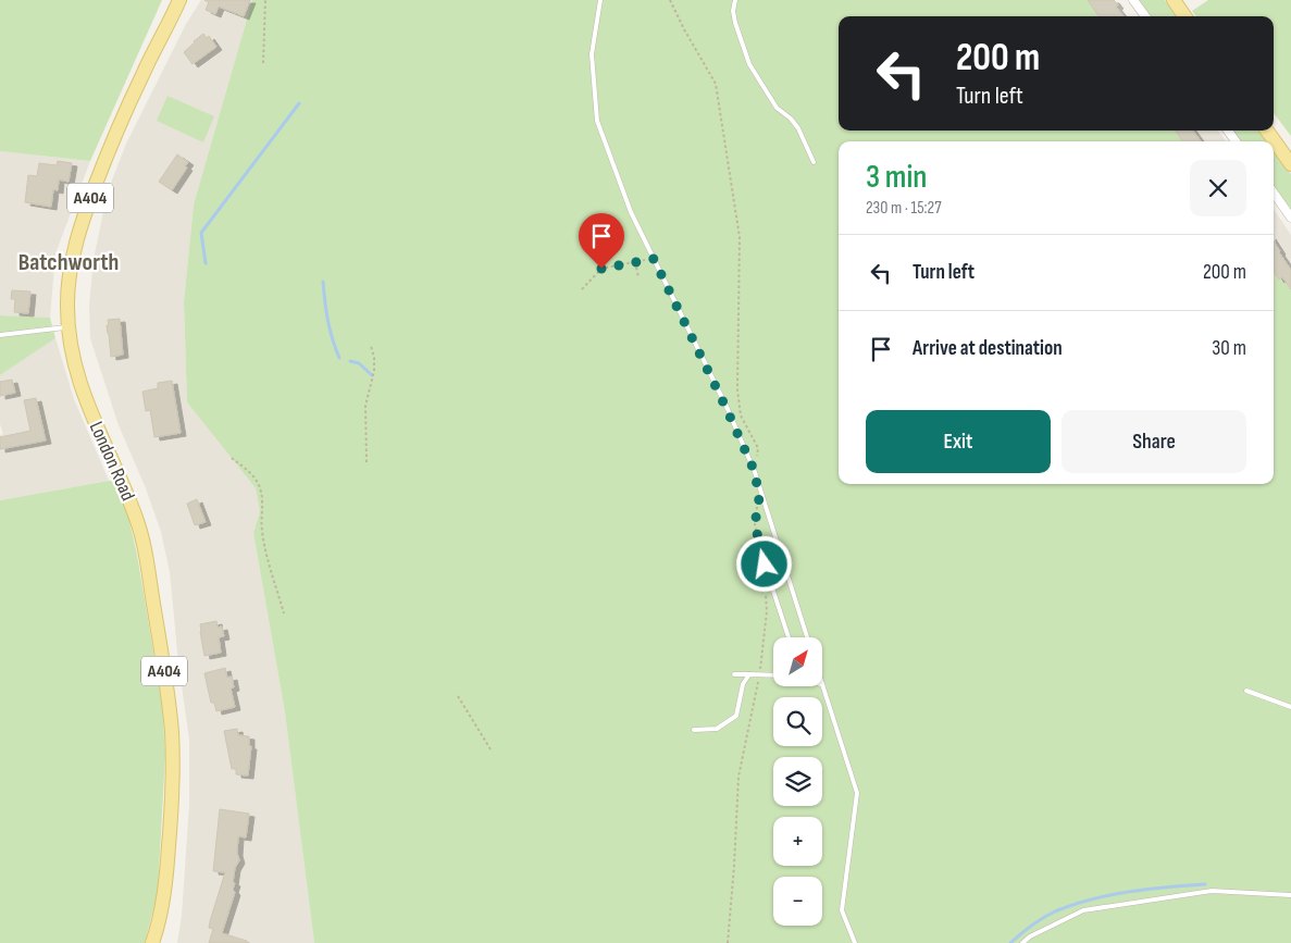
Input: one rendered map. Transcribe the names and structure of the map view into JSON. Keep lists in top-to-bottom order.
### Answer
{
  "streets": {
    "main road": ["A404", "London Road"]
  },
  "districts": ["Batchworth"],
  "north": "top right",
  "page": {
    "turn": ["200 m", "Turn left"],
    "heading": ["3 min", "230 m · 15:27"],
    "list": [
      {
        "name": "Turn left",
        "value": "200 m"
      },
      {
        "name": "Arrive at destination",
        "value": "30 m"
      }
    ],
    "buttons": ["Exit", "Share"],
    "map_buttons": ["+", "−"]
  }
}
